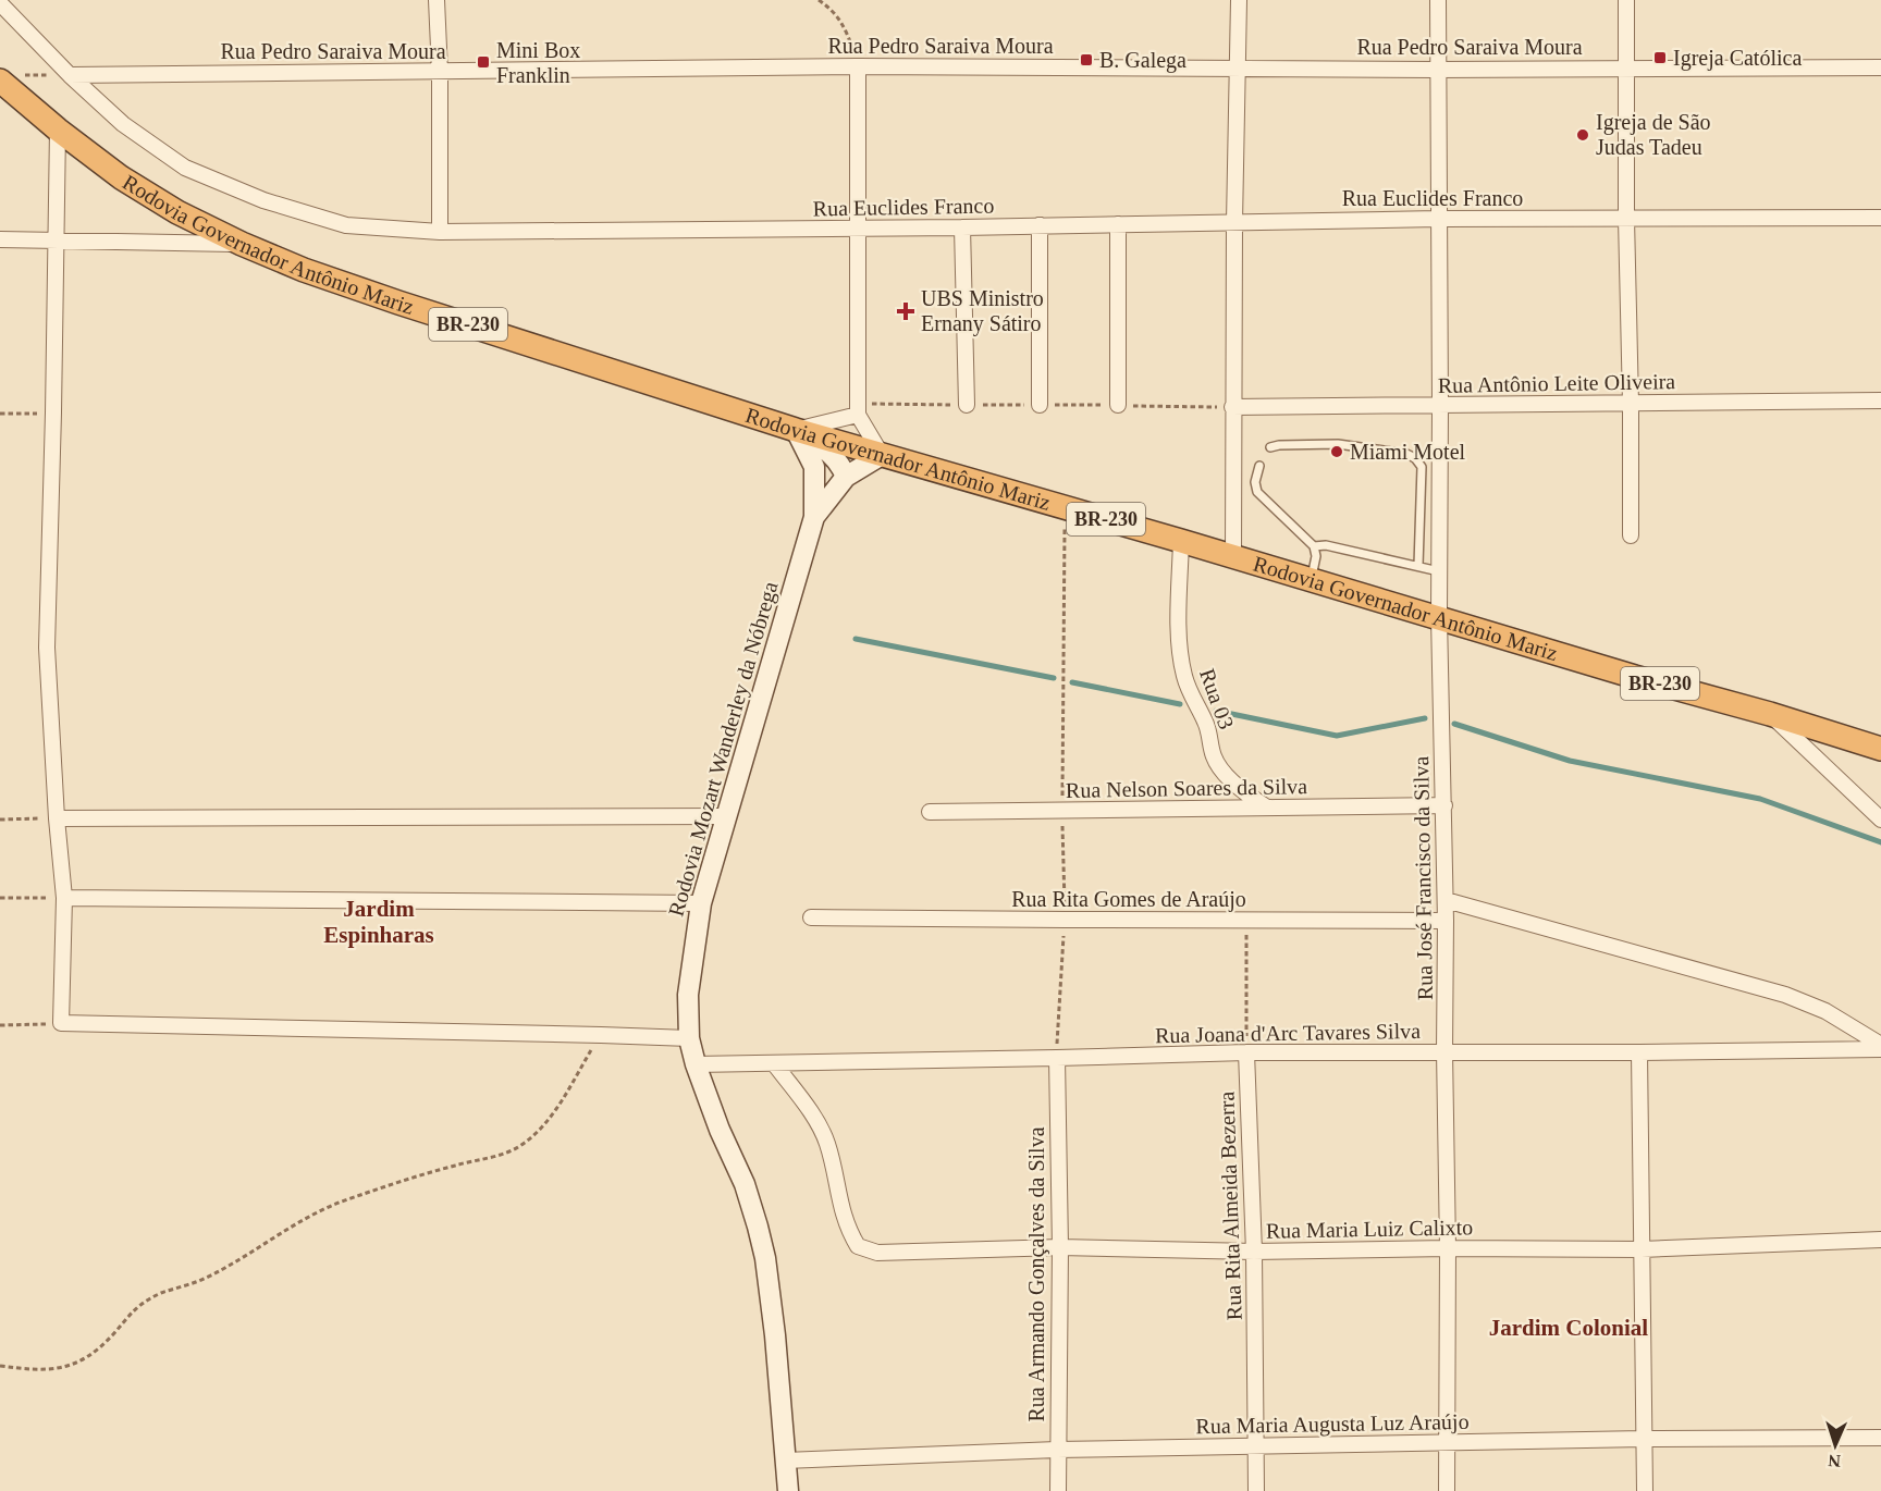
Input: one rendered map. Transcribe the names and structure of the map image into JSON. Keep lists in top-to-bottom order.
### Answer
{
  "streets": {
    "highway": ["Rodovia Governador Antônio Mariz", "BR-230"],
    "main road": ["Rodovia Mozart Wanderley da Nóbrega"],
    "street": [
      "Rua Pedro Saraiva Moura",
      "Rua Euclides Franco",
      "Rua Antônio Leite Oliveira",
      "Rua 03",
      "Rua Nelson Soares da Silva",
      "Rua José Francisco da Silva",
      "Rua Rita Gomes de Araújo",
      "Rua Joana d'Arc Tavares Silva",
      "Rua Rita Almeida Bezerra",
      "Rua Maria Luiz Calixto",
      "Rua Armando Gonçalves da Silva",
      "Rua Maria Augusta Luz Araújo"
    ]
  },
  "crossings": [
    ["Rua Pedro Saraiva Moura", "Rua Euclides Franco"],
    ["Rua Pedro Saraiva Moura", "Rua José Francisco da Silva"],
    ["Rua Euclides Franco", "Rua José Francisco da Silva"],
    ["Rodovia Governador Antônio Mariz", "Rua 03"],
    ["Rodovia Governador Antônio Mariz", "Rodovia Mozart Wanderley da Nóbrega"],
    ["Rodovia Governador Antônio Mariz", "Rua José Francisco da Silva"],
    ["Rua Antônio Leite Oliveira", "Rua José Francisco da Silva"],
    ["Rua 03", "Rua Nelson Soares da Silva"],
    ["Rodovia Mozart Wanderley da Nóbrega", "Rua Joana d'Arc Tavares Silva"],
    ["Rodovia Mozart Wanderley da Nóbrega", "Rua Maria Augusta Luz Araújo"],
    ["Rua Nelson Soares da Silva", "Rua José Francisco da Silva"],
    ["Rua José Francisco da Silva", "Rua Rita Gomes de Araújo"],
    ["Rua José Francisco da Silva", "Rua Joana d'Arc Tavares Silva"],
    ["Rua José Francisco da Silva", "Rua Maria Luiz Calixto"],
    ["Rua José Francisco da Silva", "Rua Maria Augusta Luz Araújo"],
    ["Rua Joana d'Arc Tavares Silva", "Rua Rita Almeida Bezerra"],
    ["Rua Joana d'Arc Tavares Silva", "Rua Maria Luiz Calixto"],
    ["Rua Joana d'Arc Tavares Silva", "Rua Armando Gonçalves da Silva"],
    ["Rua Rita Almeida Bezerra", "Rua Maria Luiz Calixto"],
    ["Rua Rita Almeida Bezerra", "Rua Maria Augusta Luz Araújo"],
    ["Rua Maria Luiz Calixto", "Rua Armando Gonçalves da Silva"],
    ["Rua Armando Gonçalves da Silva", "Rua Maria Augusta Luz Araújo"]
  ],
  "districts": ["Jardim Espinharas", "Jardim Colonial"],
  "places": {
    "transit": ["Igreja Católica", "B. Galega", "Mini Box Franklin"],
    "other": ["Igreja de São Judas Tadeu", "Miami Motel"],
    "health": ["UBS Ministro Ernany Sátiro"]
  },
  "north": "bottom"
}
